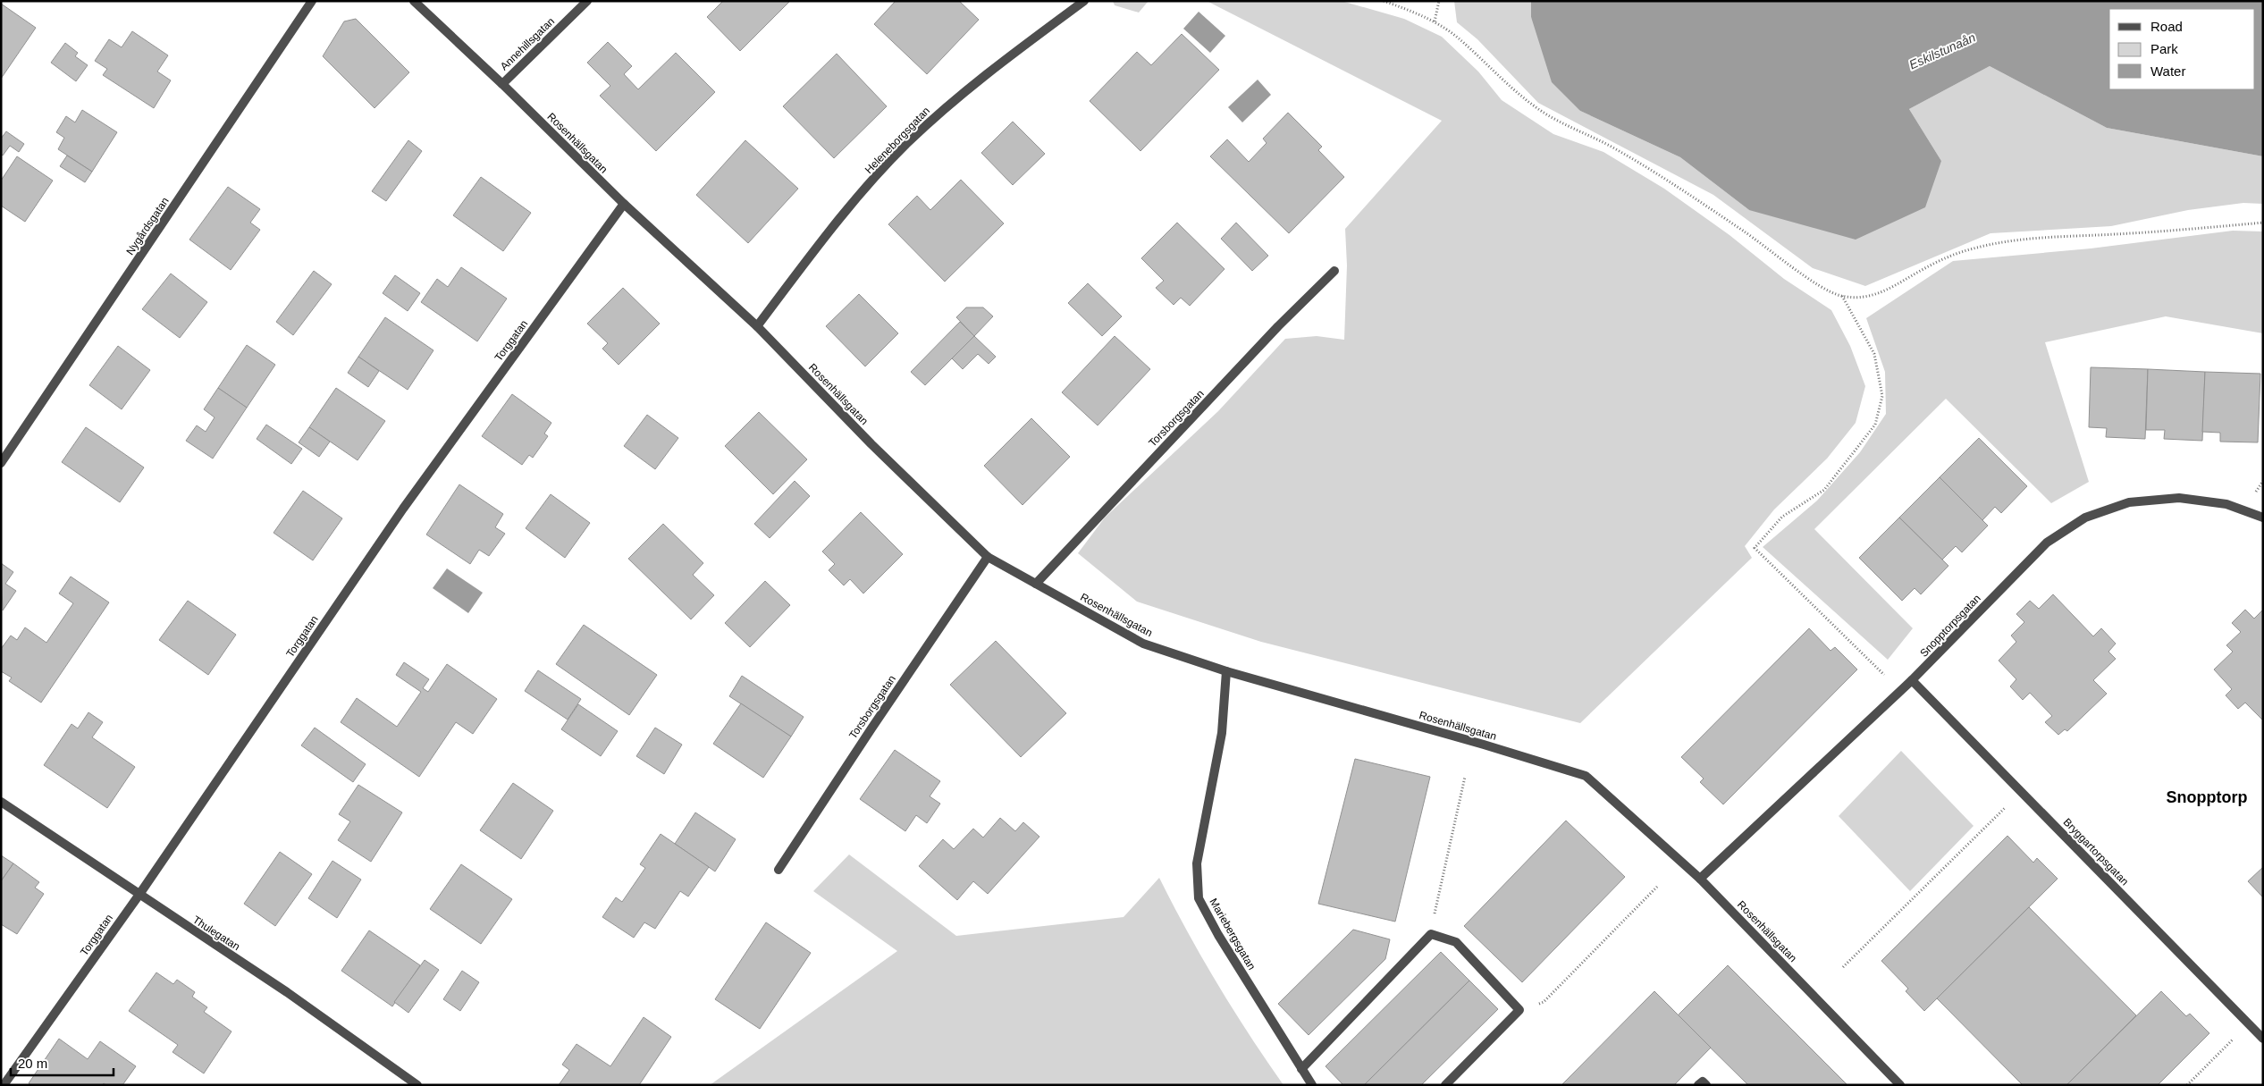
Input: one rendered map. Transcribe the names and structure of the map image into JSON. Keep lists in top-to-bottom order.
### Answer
{
  "streets": {
    "street": [
      "Annehillsgatan",
      "Heleneborgsgatan",
      "Rosenhällsgatan",
      "Nygårdsgatan",
      "Torggatan",
      "Torsborgsgatan",
      "Snopptorpsgatan",
      "Bryggartorpsgatan",
      "Thulegatan",
      "Mariebergsgatan"
    ]
  },
  "crossings": [
    ["Annehillsgatan", "Rosenhällsgatan"],
    ["Heleneborgsgatan", "Rosenhällsgatan"],
    ["Rosenhällsgatan", "Torggatan"],
    ["Rosenhällsgatan", "Torsborgsgatan"],
    ["Rosenhällsgatan", "Snopptorpsgatan"],
    ["Rosenhällsgatan", "Mariebergsgatan"],
    ["Torggatan", "Thulegatan"],
    ["Snopptorpsgatan", "Bryggartorpsgatan"]
  ],
  "districts": ["Snopptorp"],
  "water": ["Eskilstunaån"],
  "legend": ["Road", "Park", "Water"],
  "scale_bar": "20 m"
}
